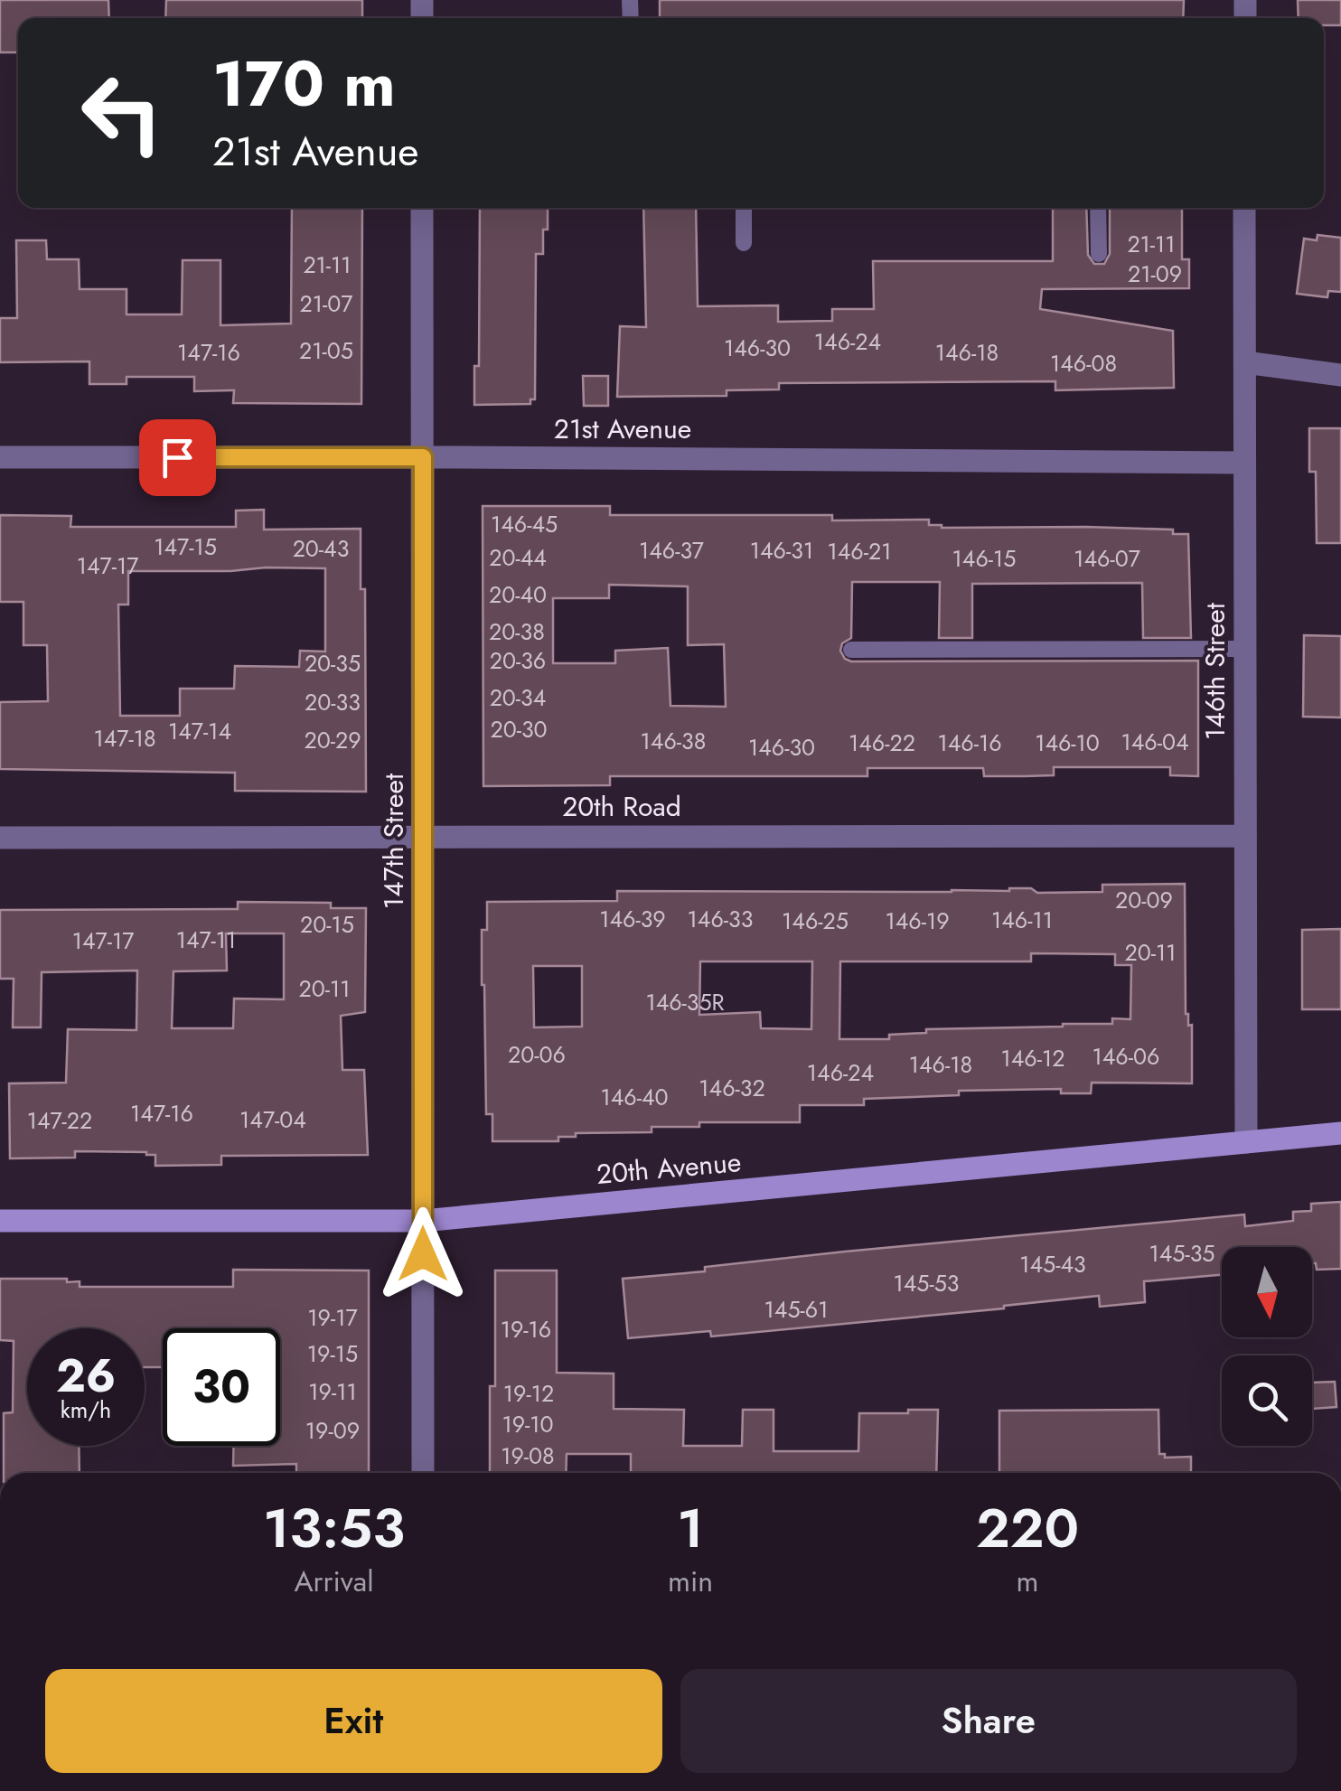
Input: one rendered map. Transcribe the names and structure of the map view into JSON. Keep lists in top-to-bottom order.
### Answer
{
  "streets": {
    "street": [
      "21st Avenue",
      "146th Street",
      "20th Road",
      "147th Street",
      "20th Avenue"
    ]
  },
  "crossings": [
    ["21st Avenue", "146th Street"],
    ["21st Avenue", "147th Street"],
    ["146th Street", "20th Road"],
    ["146th Street", "20th Avenue"],
    ["20th Road", "147th Street"],
    ["147th Street", "20th Avenue"]
  ],
  "house_numbers": [
    "21-11",
    "21-11",
    "21-09",
    "21-07",
    "146-24",
    "146-30",
    "21-05",
    "147-16",
    "146-18",
    "146-08",
    "146-45",
    "147-15",
    "20-43",
    "146-37",
    "146-31",
    "146-21",
    "20-44",
    "146-15",
    "146-07",
    "147-17",
    "20-40",
    "20-38",
    "20-36",
    "20-35",
    "20-34",
    "20-33",
    "20-30",
    "147-14",
    "147-18",
    "20-29",
    "146-38",
    "146-04",
    "146-22",
    "146-16",
    "146-10",
    "146-30",
    "20-09",
    "146-39",
    "146-33",
    "146-11",
    "146-25",
    "146-19",
    "20-15",
    "147-11",
    "147-17",
    "20-11",
    "20-11",
    "146-35R",
    "20-06",
    "146-06",
    "146-12",
    "146-18",
    "146-24",
    "146-32",
    "146-40",
    "147-16",
    "147-04",
    "147-22",
    "145-35",
    "145-43",
    "145-53",
    "145-61",
    "19-17",
    "19-16",
    "19-15",
    "19-11",
    "19-12",
    "19-10",
    "19-09",
    "19-08"
  ],
  "north": "bottom",
  "page": {
    "turn": ["170 m", "21st Avenue"],
    "speed": "26 km/h",
    "limit": "30",
    "eta": [
      "13:53",
      "Arrival",
      "1",
      "min",
      "220",
      "m"
    ],
    "buttons": ["Exit", "Share"]
  }
}
